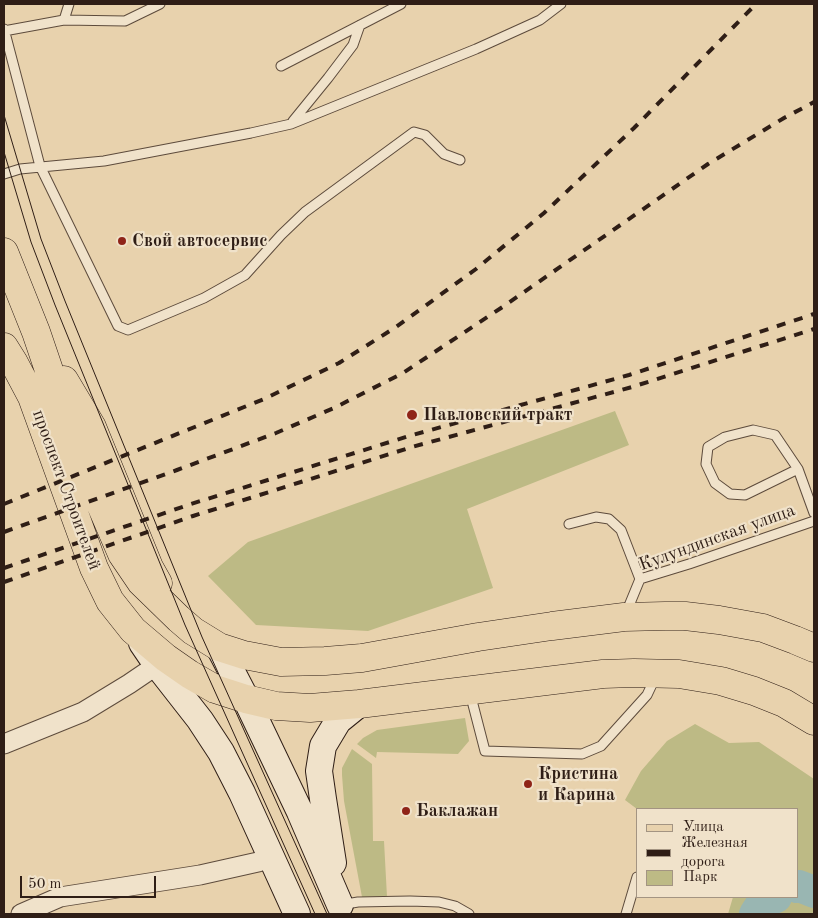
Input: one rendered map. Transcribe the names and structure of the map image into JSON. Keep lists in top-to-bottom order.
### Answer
{
  "streets": {
    "main road": ["проспект Строителей"],
    "lane": ["Кулундинская улица"]
  },
  "places": [
    "Свой автосервис",
    "Павловский тракт",
    "Кристина и Карина",
    "Баклажан"
  ],
  "legend": ["Улица", "Железная дорога", "Парк"],
  "scale_bar": "50 m"
}
